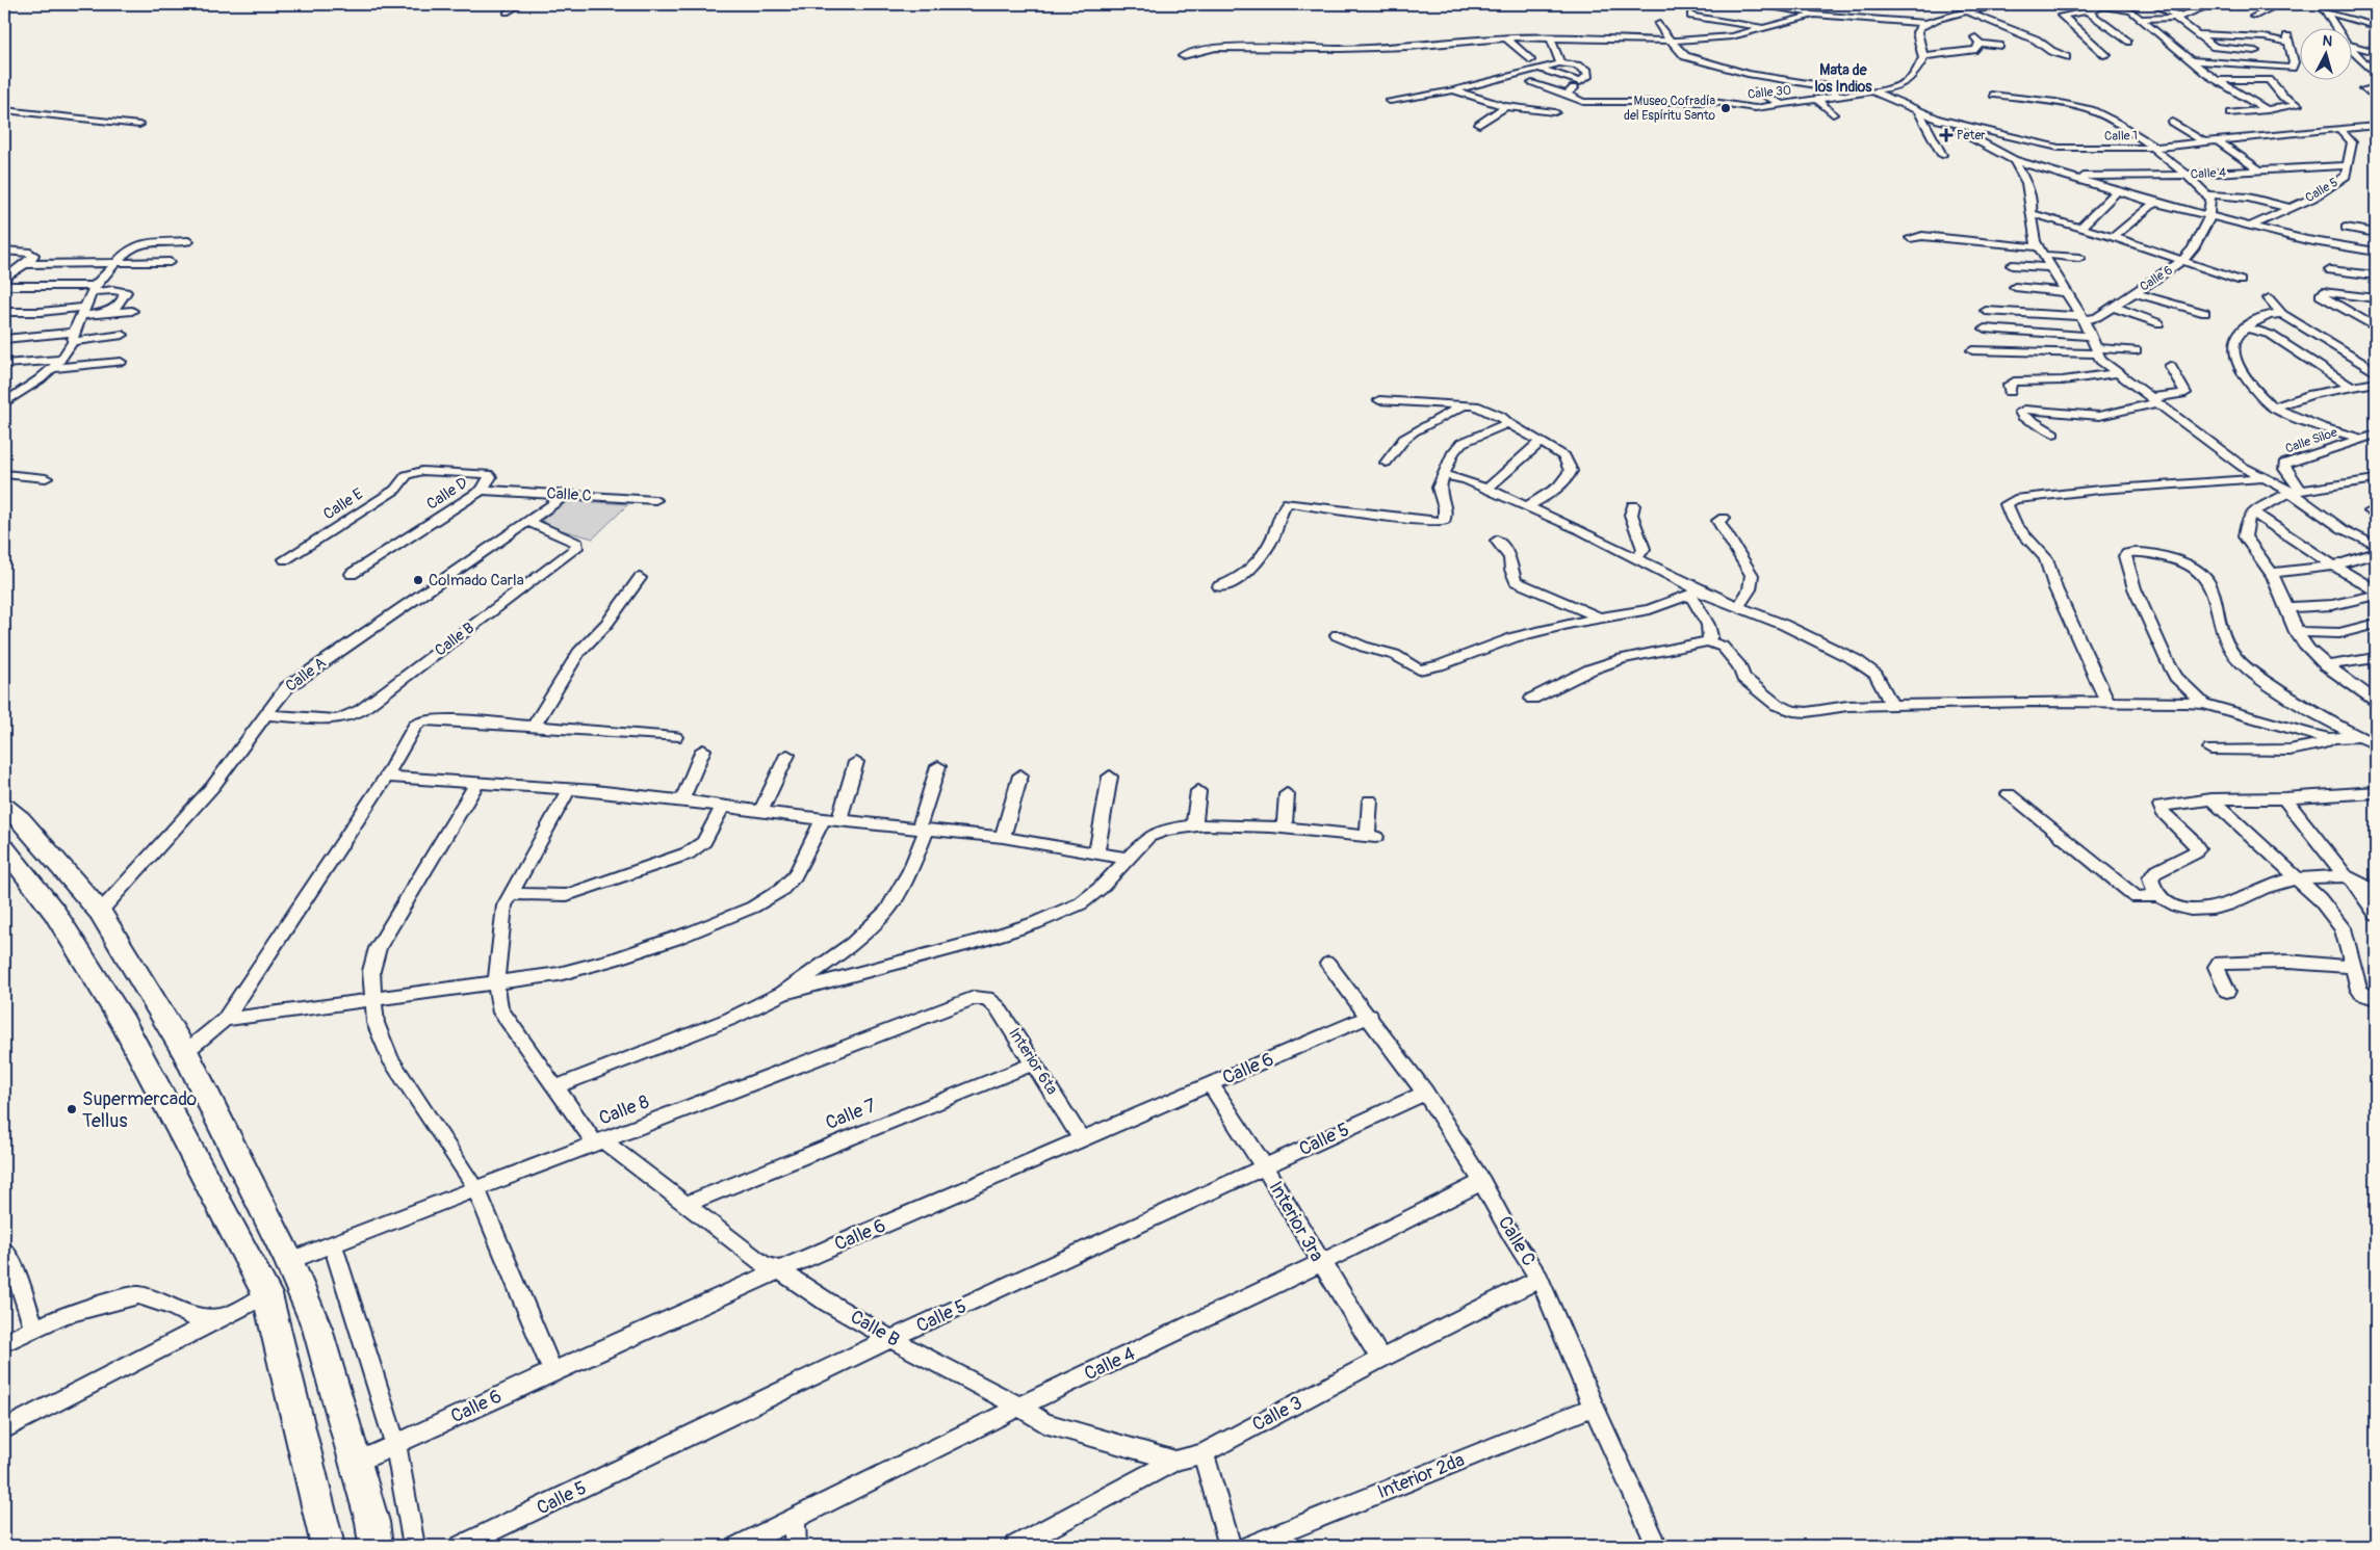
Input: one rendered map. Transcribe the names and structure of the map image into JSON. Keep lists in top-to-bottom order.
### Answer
{
  "streets": {
    "street": [
      "Calle 30",
      "Calle 1",
      "Calle 4",
      "Calle 5",
      "Calle 6",
      "Calle Siloe",
      "Calle D",
      "Calle C",
      "Calle E",
      "Calle B",
      "Calle A",
      "Interior 6ta",
      "Calle 8",
      "Calle 7",
      "Interior 3ra",
      "Calle 3",
      "Interior 2da"
    ]
  },
  "crossings": [
    ["Calle 30", "Calle 1"],
    ["Calle 1", "Calle 5"],
    ["Calle 4", "Calle 5"],
    ["Calle 4", "Calle C"],
    ["Calle 4", "Calle B"],
    ["Calle 4", "Interior 3ra"],
    ["Calle 5", "Calle C"],
    ["Calle 5", "Calle B"],
    ["Calle 5", "Interior 3ra"],
    ["Calle 6", "Calle C"],
    ["Calle 6", "Calle B"],
    ["Calle 6", "Interior 6ta"],
    ["Calle 6", "Interior 3ra"],
    ["Calle D", "Calle C"],
    ["Calle D", "Calle E"],
    ["Calle C", "Calle A"],
    ["Calle C", "Calle 3"],
    ["Calle C", "Interior 2da"],
    ["Calle B", "Calle A"],
    ["Calle B", "Calle 8"],
    ["Calle B", "Calle 7"],
    ["Calle B", "Calle 3"],
    ["Interior 6ta", "Calle 8"],
    ["Interior 6ta", "Calle 7"],
    ["Interior 3ra", "Calle 3"]
  ],
  "districts": ["Mata de los Indios"],
  "places": {
    "other": ["Museo Cofradía del Espíritu Santo", "Colmado Carla", "Supermercado Tellus"],
    "health": ["Peter"]
  },
  "north": "top"
}
